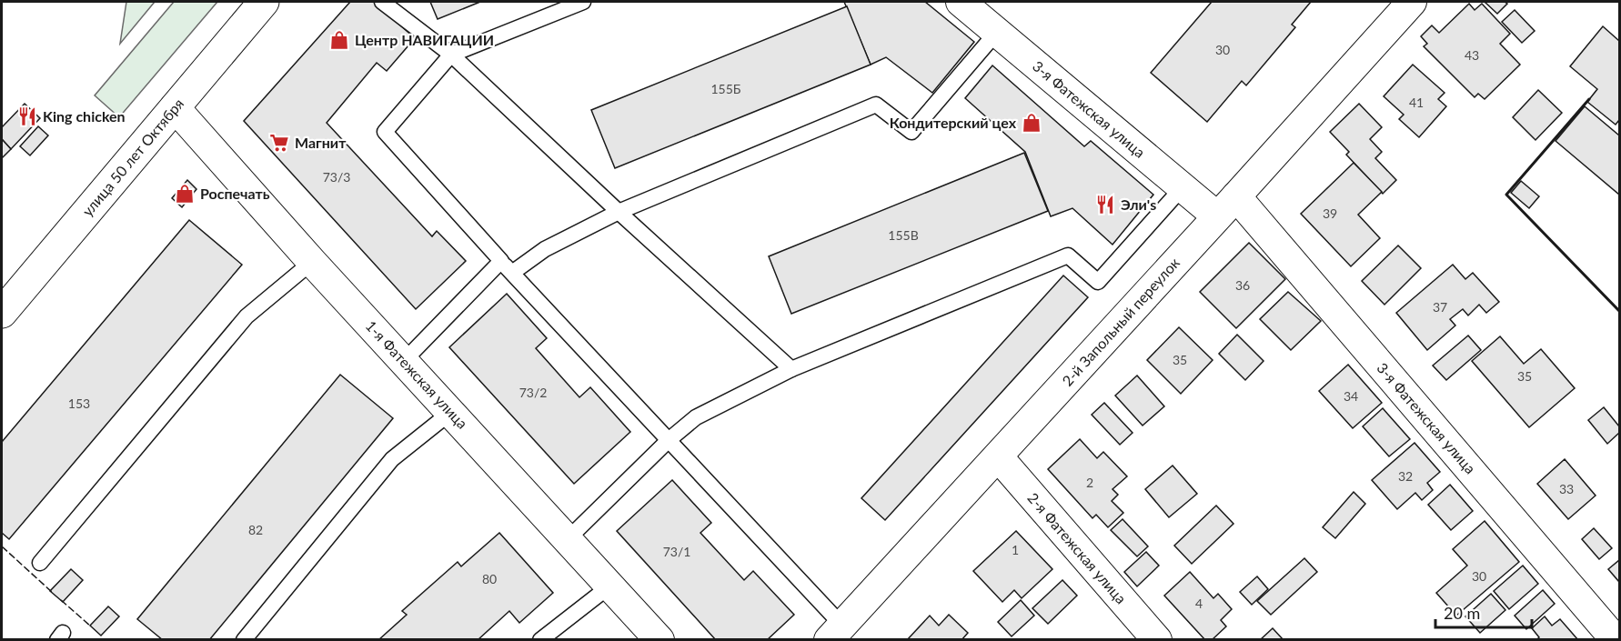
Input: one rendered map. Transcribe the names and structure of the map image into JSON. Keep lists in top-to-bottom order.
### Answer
{
  "streets": {
    "main road": ["улица 50 лет Октября"],
    "street": [
      "3-я Фатежская улица",
      "2-й Запольный переулок",
      "1-я Фатежская улица",
      "2-я Фатежская улица"
    ]
  },
  "crossings": [
    ["3-я Фатежская улица", "2-й Запольный переулок"],
    ["улица 50 лет Октября", "1-я Фатежская улица"],
    ["2-й Запольный переулок", "2-я Фатежская улица"]
  ],
  "places": {
    "shop": ["Центр НАВИГАЦИИ", "Кондитерский цех", "Роспечать"],
    "restaurant": ["King chicken", "Эли's"],
    "supermarket": ["Магнит"]
  },
  "house_numbers": [
    "30",
    "43",
    "155Б",
    "41",
    "73/3",
    "39",
    "155В",
    "36",
    "37",
    "35",
    "35",
    "73/2",
    "34",
    "153",
    "32",
    "2",
    "33",
    "82",
    "1",
    "73/1",
    "30",
    "80",
    "4"
  ],
  "scale_bar": "20 m"
}
